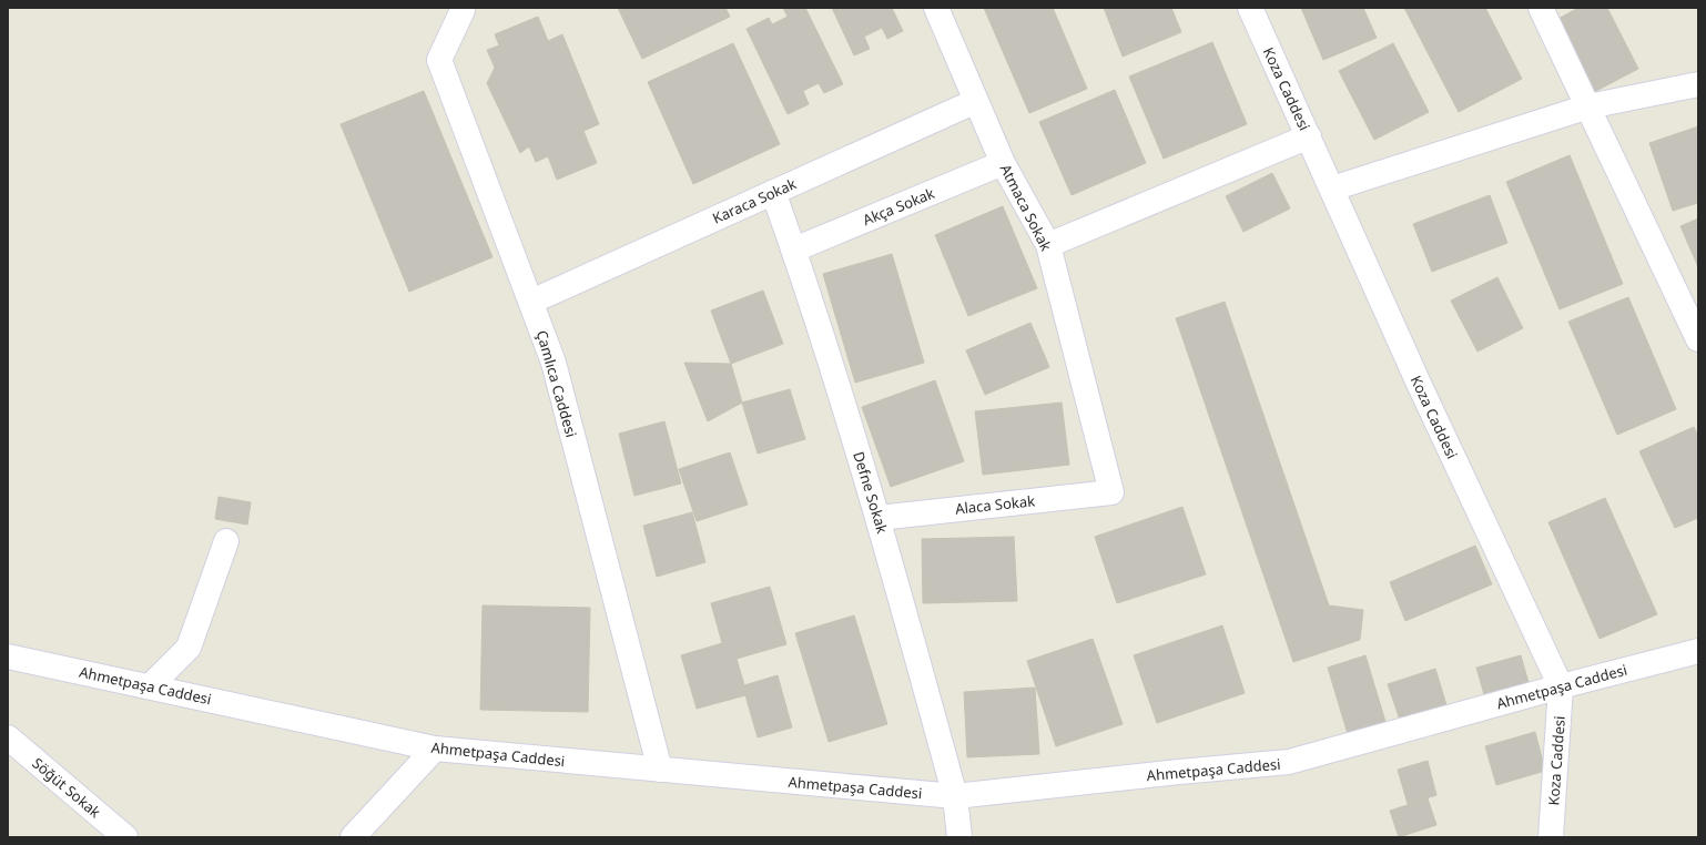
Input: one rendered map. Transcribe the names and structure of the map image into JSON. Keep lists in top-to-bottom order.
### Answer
{
  "streets": {
    "street": [
      "Koza Caddesi",
      "Karaca Sokak",
      "Akça Sokak",
      "Atmaca Sokak",
      "Çamlıca Caddesi",
      "Defne Sokak",
      "Alaca Sokak",
      "Ahmetpaşa Caddesi",
      "Söğüt Sokak"
    ]
  },
  "crossings": [
    ["Koza Caddesi", "Ahmetpaşa Caddesi"],
    ["Karaca Sokak", "Atmaca Sokak"],
    ["Karaca Sokak", "Çamlıca Caddesi"],
    ["Karaca Sokak", "Defne Sokak"],
    ["Akça Sokak", "Atmaca Sokak"],
    ["Akça Sokak", "Defne Sokak"],
    ["Atmaca Sokak", "Alaca Sokak"],
    ["Çamlıca Caddesi", "Ahmetpaşa Caddesi"],
    ["Defne Sokak", "Alaca Sokak"],
    ["Defne Sokak", "Ahmetpaşa Caddesi"]
  ]
}
